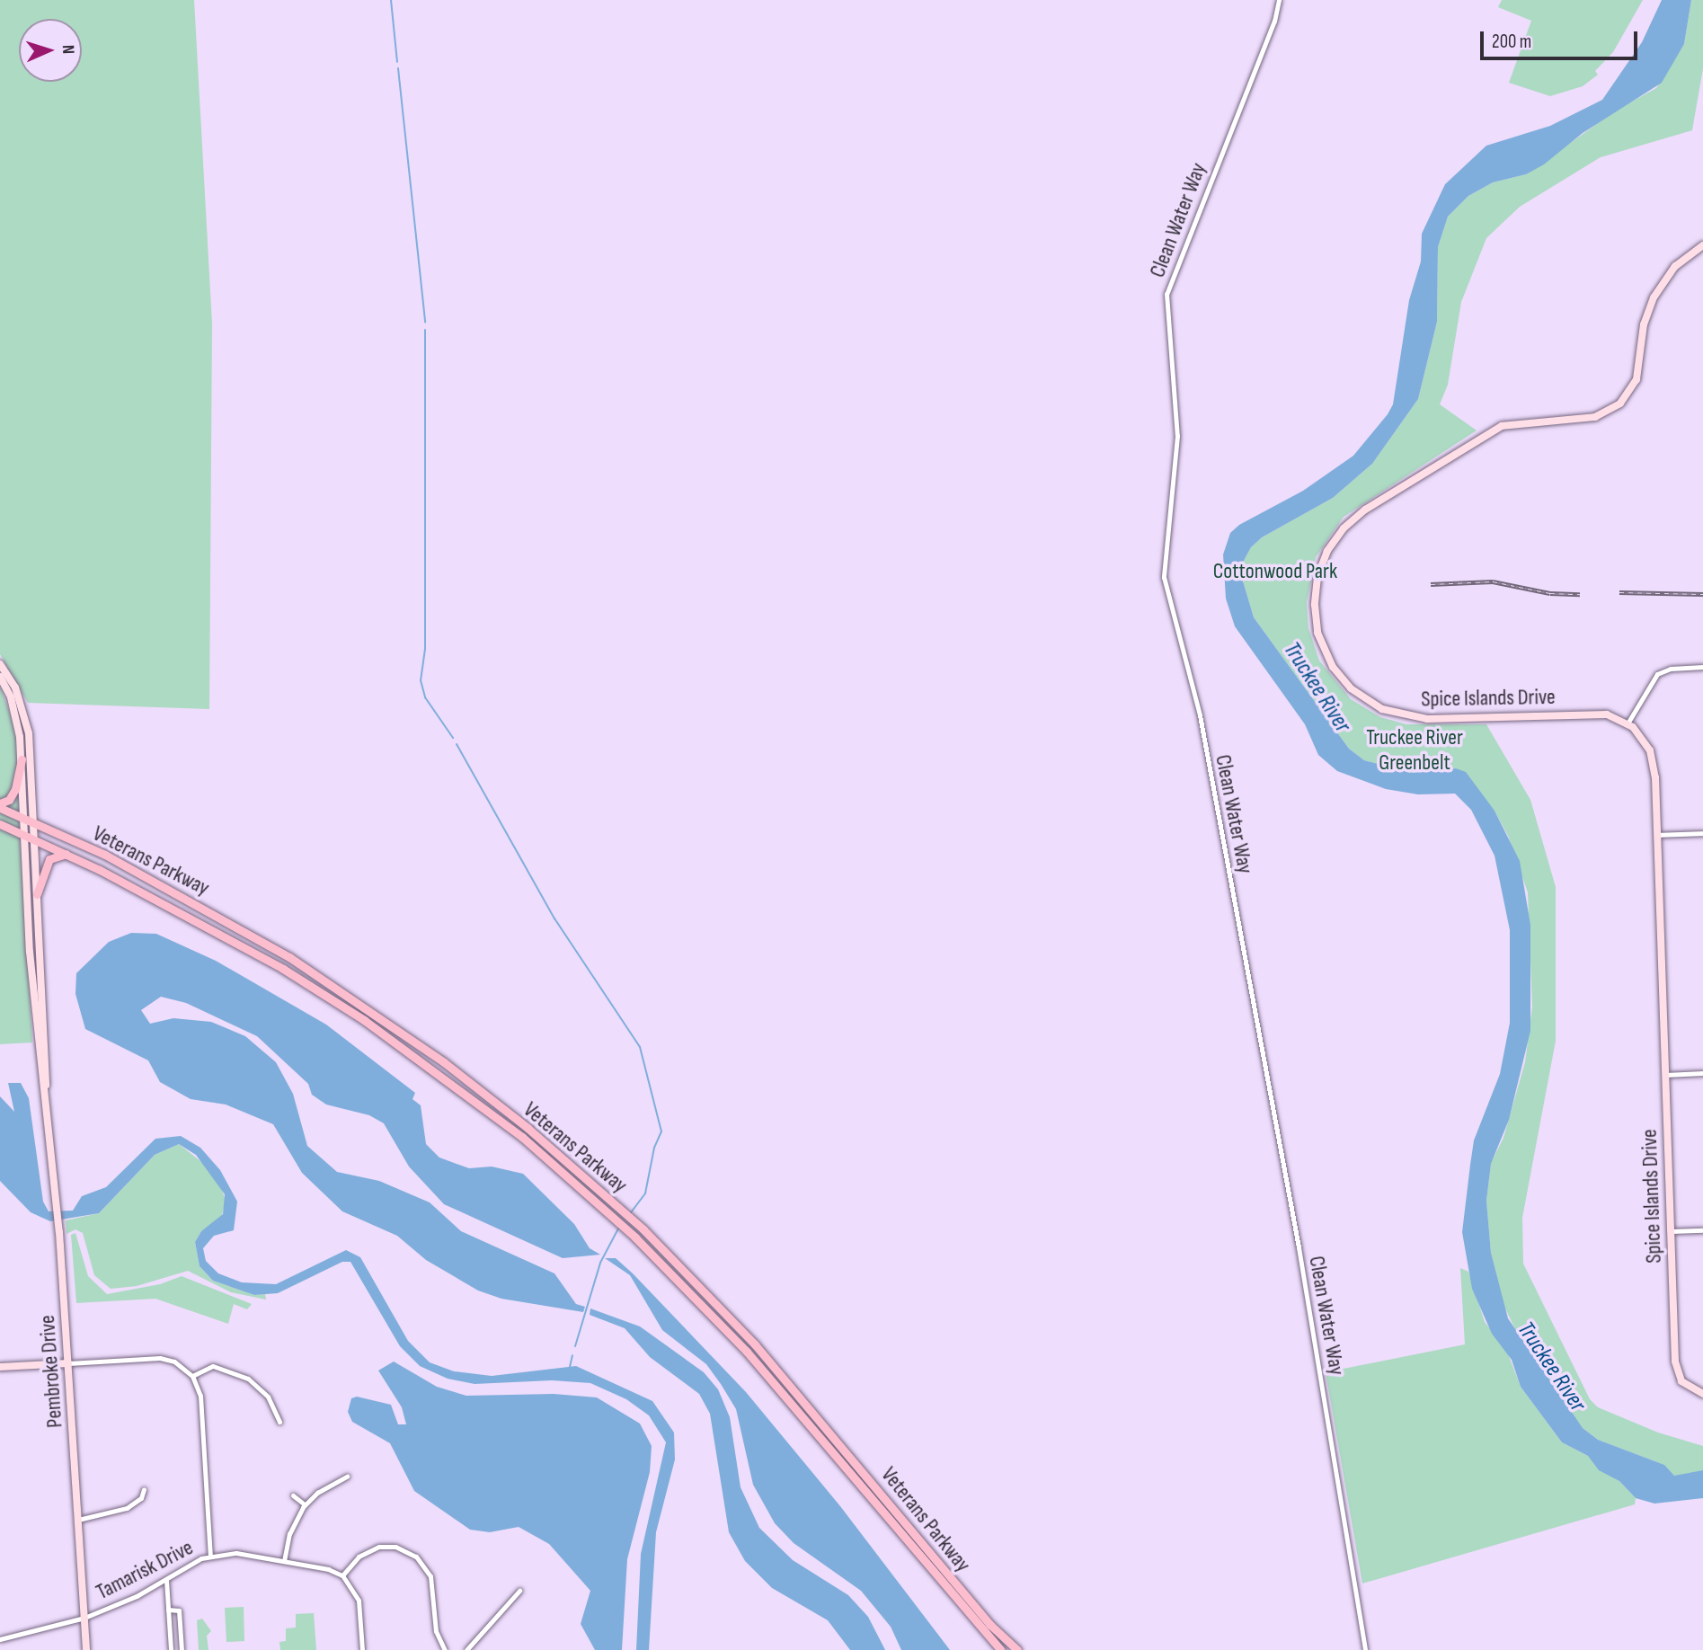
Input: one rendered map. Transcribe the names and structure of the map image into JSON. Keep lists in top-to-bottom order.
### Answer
{
  "streets": {
    "main road": ["Veterans Parkway"],
    "street": [
      "Clean Water Way",
      "Spice Islands Drive",
      "Pembroke Drive",
      "Tamarisk Drive"
    ]
  },
  "crossings": [
    ["Veterans Parkway", "Pembroke Drive"],
    ["Pembroke Drive", "Tamarisk Drive"]
  ],
  "water": ["Truckee River"],
  "parks": ["Cottonwood Park", "Truckee River Greenbelt"],
  "scale_bar": "200 m",
  "north": "right"
}
